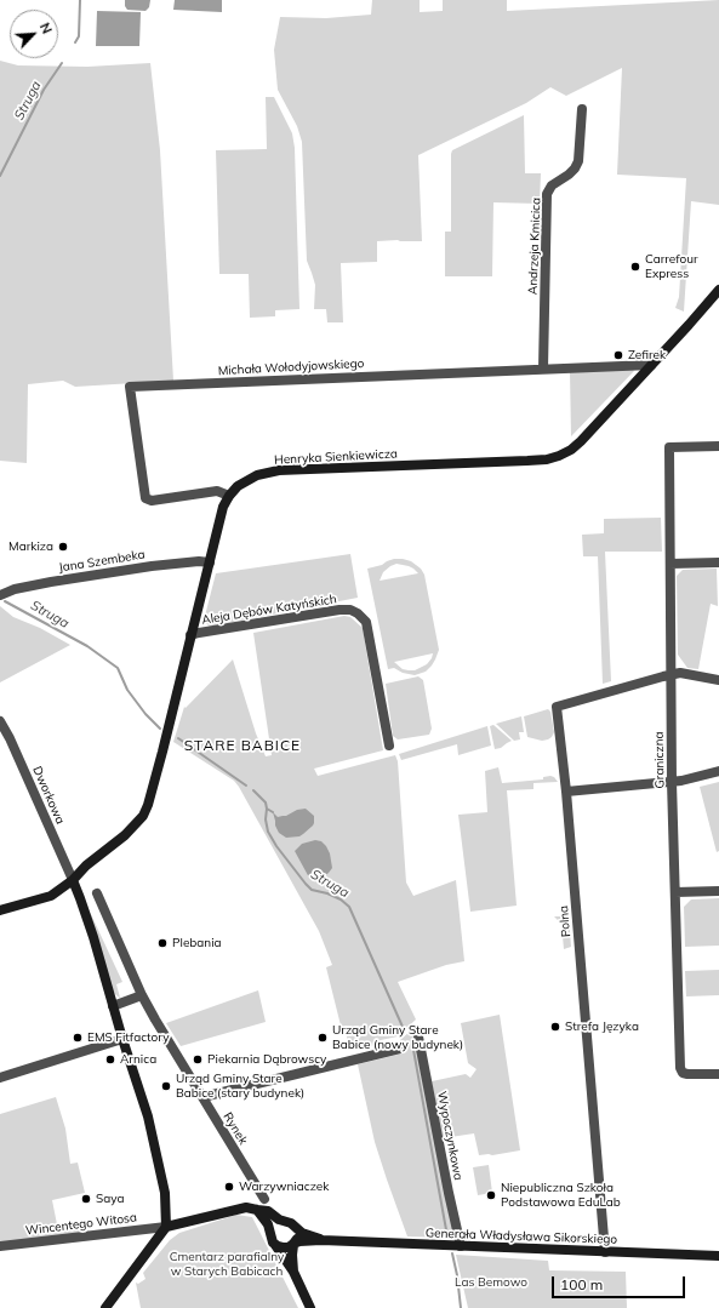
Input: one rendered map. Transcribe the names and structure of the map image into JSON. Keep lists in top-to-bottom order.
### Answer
{
  "streets": {
    "street": [
      "Andrzeja Kmicica",
      "Michała Wołodyjowskiego",
      "Henryka Sienkiewicza",
      "Jana Szembeka",
      "Aleja Dębów Katyńskich",
      "Graniczna",
      "Dworkowa",
      "Polna",
      "Rynek",
      "Wypoczynkowa",
      "Wincentego Witosa",
      "Generała Władysława Sikorskiego"
    ]
  },
  "crossings": [
    ["Andrzeja Kmicica", "Michała Wołodyjowskiego"],
    ["Michała Wołodyjowskiego", "Henryka Sienkiewicza"],
    ["Henryka Sienkiewicza", "Jana Szembeka"],
    ["Henryka Sienkiewicza", "Aleja Dębów Katyńskich"],
    ["Henryka Sienkiewicza", "Dworkowa"],
    ["Graniczna", "Polna"],
    ["Polna", "Generała Władysława Sikorskiego"],
    ["Wypoczynkowa", "Generała Władysława Sikorskiego"]
  ],
  "districts": ["STARE BABICE"],
  "water": ["Struga"],
  "parks": ["Cmentarz parafialny w Starych Babicach", "Las Bemowo"],
  "places": [
    "Carrefour Express",
    "Zefirek",
    "Markiza",
    "Plebania",
    "Strefa Języka",
    "EMS Fitfactory",
    "Urząd Gminy Stare Babice (nowy budynek)",
    "Arnica",
    "Piekarnia Dąbrowscy",
    "Urząd Gminy Stare Babice (stary budynek)",
    "Warzywniaczek",
    "Niepubliczna Szkoła Podstawowa EduLab",
    "Saya"
  ],
  "scale_bar": "100 m",
  "north": "top right"
}
